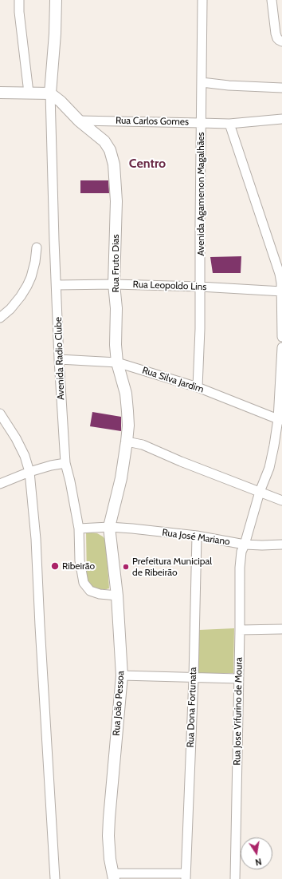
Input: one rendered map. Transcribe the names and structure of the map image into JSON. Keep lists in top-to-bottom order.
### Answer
{
  "streets": {
    "street": [
      "Rua Carlos Gomes",
      "Avenida Agamenon Magalhães",
      "Rua Fruto Dias",
      "Rua Leopoldo Lins",
      "Avenida Radio Clube",
      "Rua Silva Jardim",
      "Rua José Mariano",
      "Rua João Pessoa",
      "Rua Dona Fortunata",
      "Rua Jose Vifurino de Moura"
    ]
  },
  "crossings": [
    ["Rua Carlos Gomes", "Avenida Agamenon Magalhães"],
    ["Rua Carlos Gomes", "Rua Fruto Dias"],
    ["Avenida Agamenon Magalhães", "Rua Leopoldo Lins"],
    ["Avenida Agamenon Magalhães", "Rua Silva Jardim"],
    ["Rua Fruto Dias", "Rua Leopoldo Lins"],
    ["Rua Fruto Dias", "Avenida Radio Clube"],
    ["Rua Fruto Dias", "Rua Silva Jardim"],
    ["Rua Fruto Dias", "Rua José Mariano"],
    ["Rua Fruto Dias", "Rua João Pessoa"],
    ["Rua Leopoldo Lins", "Avenida Radio Clube"],
    ["Avenida Radio Clube", "Rua Silva Jardim"],
    ["Avenida Radio Clube", "Rua José Mariano"],
    ["Avenida Radio Clube", "Rua João Pessoa"],
    ["Rua Silva Jardim", "Rua Jose Vifurino de Moura"],
    ["Rua José Mariano", "Rua João Pessoa"],
    ["Rua José Mariano", "Rua Dona Fortunata"],
    ["Rua José Mariano", "Rua Jose Vifurino de Moura"]
  ],
  "districts": ["Centro"],
  "places": ["Ribeirão", "Prefeitura Municipal de Ribeirão"],
  "north": "bottom"
}
